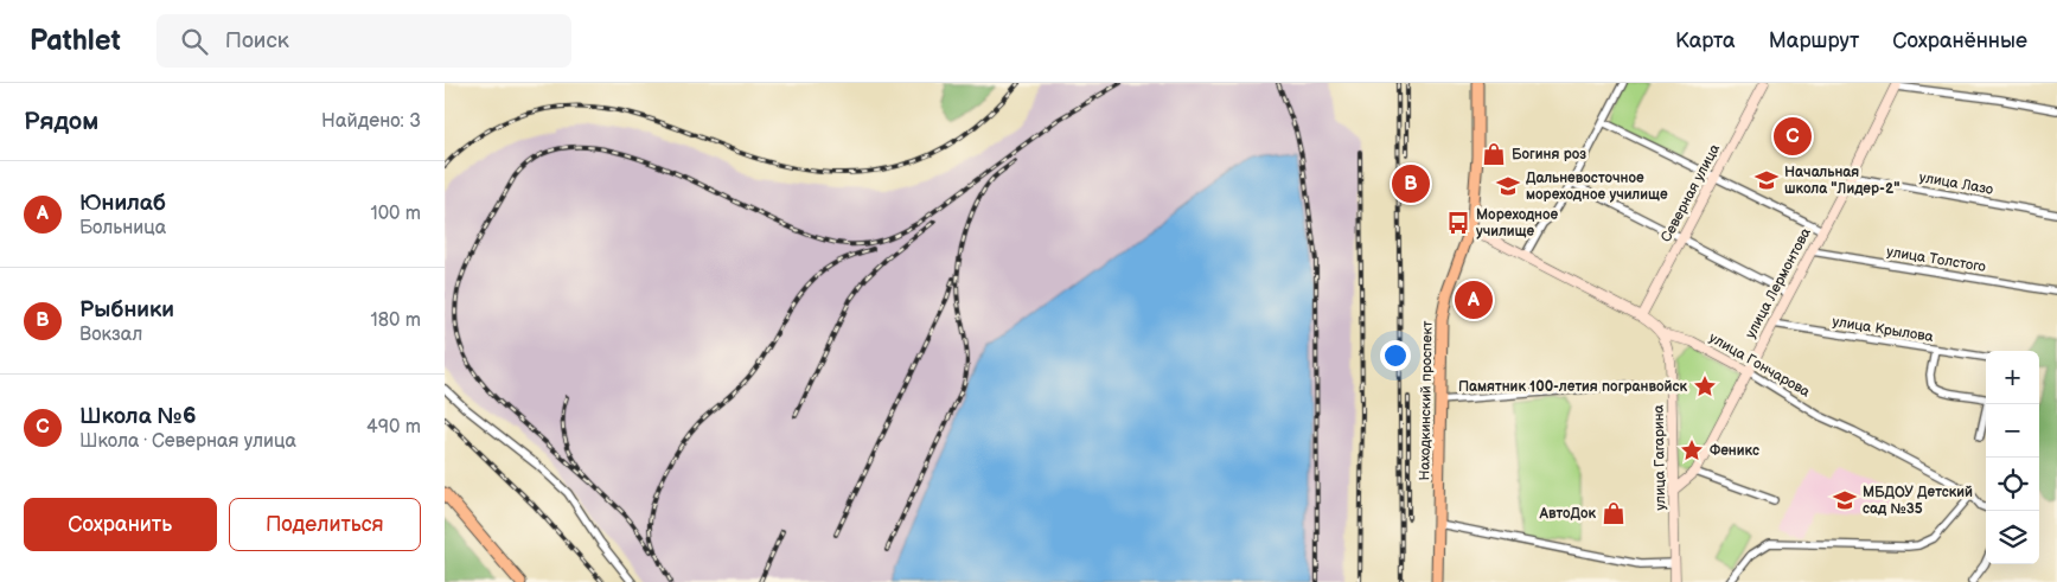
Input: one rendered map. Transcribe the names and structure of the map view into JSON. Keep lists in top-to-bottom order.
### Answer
{
  "streets": {
    "main road": [
      "Северная улица",
      "улица Лермонтова",
      "улица Гончарова",
      "Находкинский проспект",
      "улица Гагарина"
    ],
    "street": ["улица Лазо", "улица Толстого", "улица Крылова"]
  },
  "crossings": [
    ["улица Лазо", "улица Лермонтова"],
    ["Северная улица", "улица Гончарова"],
    ["улица Толстого", "улица Лермонтова"],
    ["улица Лермонтова", "улица Крылова"],
    ["улица Лермонтова", "улица Гончарова"],
    ["улица Лермонтова", "улица Гагарина"],
    ["улица Гончарова", "Находкинский проспект"],
    ["улица Гончарова", "улица Гагарина"]
  ],
  "places": {
    "shop": ["Богиня роз", "АвтоДок"],
    "school or university": ["Начальная школа \"Лидер-2\"", "Дальневосточное мореходное училище", "МБДОУ Детский сад №35"],
    "bus stop": ["Мореходное училище"],
    "place": ["Памятник 100-летия погранвойск", "Феникс"]
  },
  "page": {
    "header": "Pathlet",
    "search": "Поиск",
    "nav": ["Карта", "Маршрут", "Сохранённые"],
    "heading": ["Рядом", "Найдено: 3"],
    "pins": ["C", "B", "A"],
    "list": [
      {
        "mark": "A",
        "name": "Юнилаб",
        "note": "Больница",
        "value": "100 m"
      },
      {
        "mark": "B",
        "name": "Рыбники",
        "note": "Вокзал",
        "value": "180 m"
      },
      {
        "mark": "C",
        "name": "Школа №6",
        "note": "Школа · Северная улица",
        "value": "490 m"
      }
    ],
    "map_buttons": ["+", "−"],
    "buttons": ["Сохранить", "Поделиться"]
  }
}
